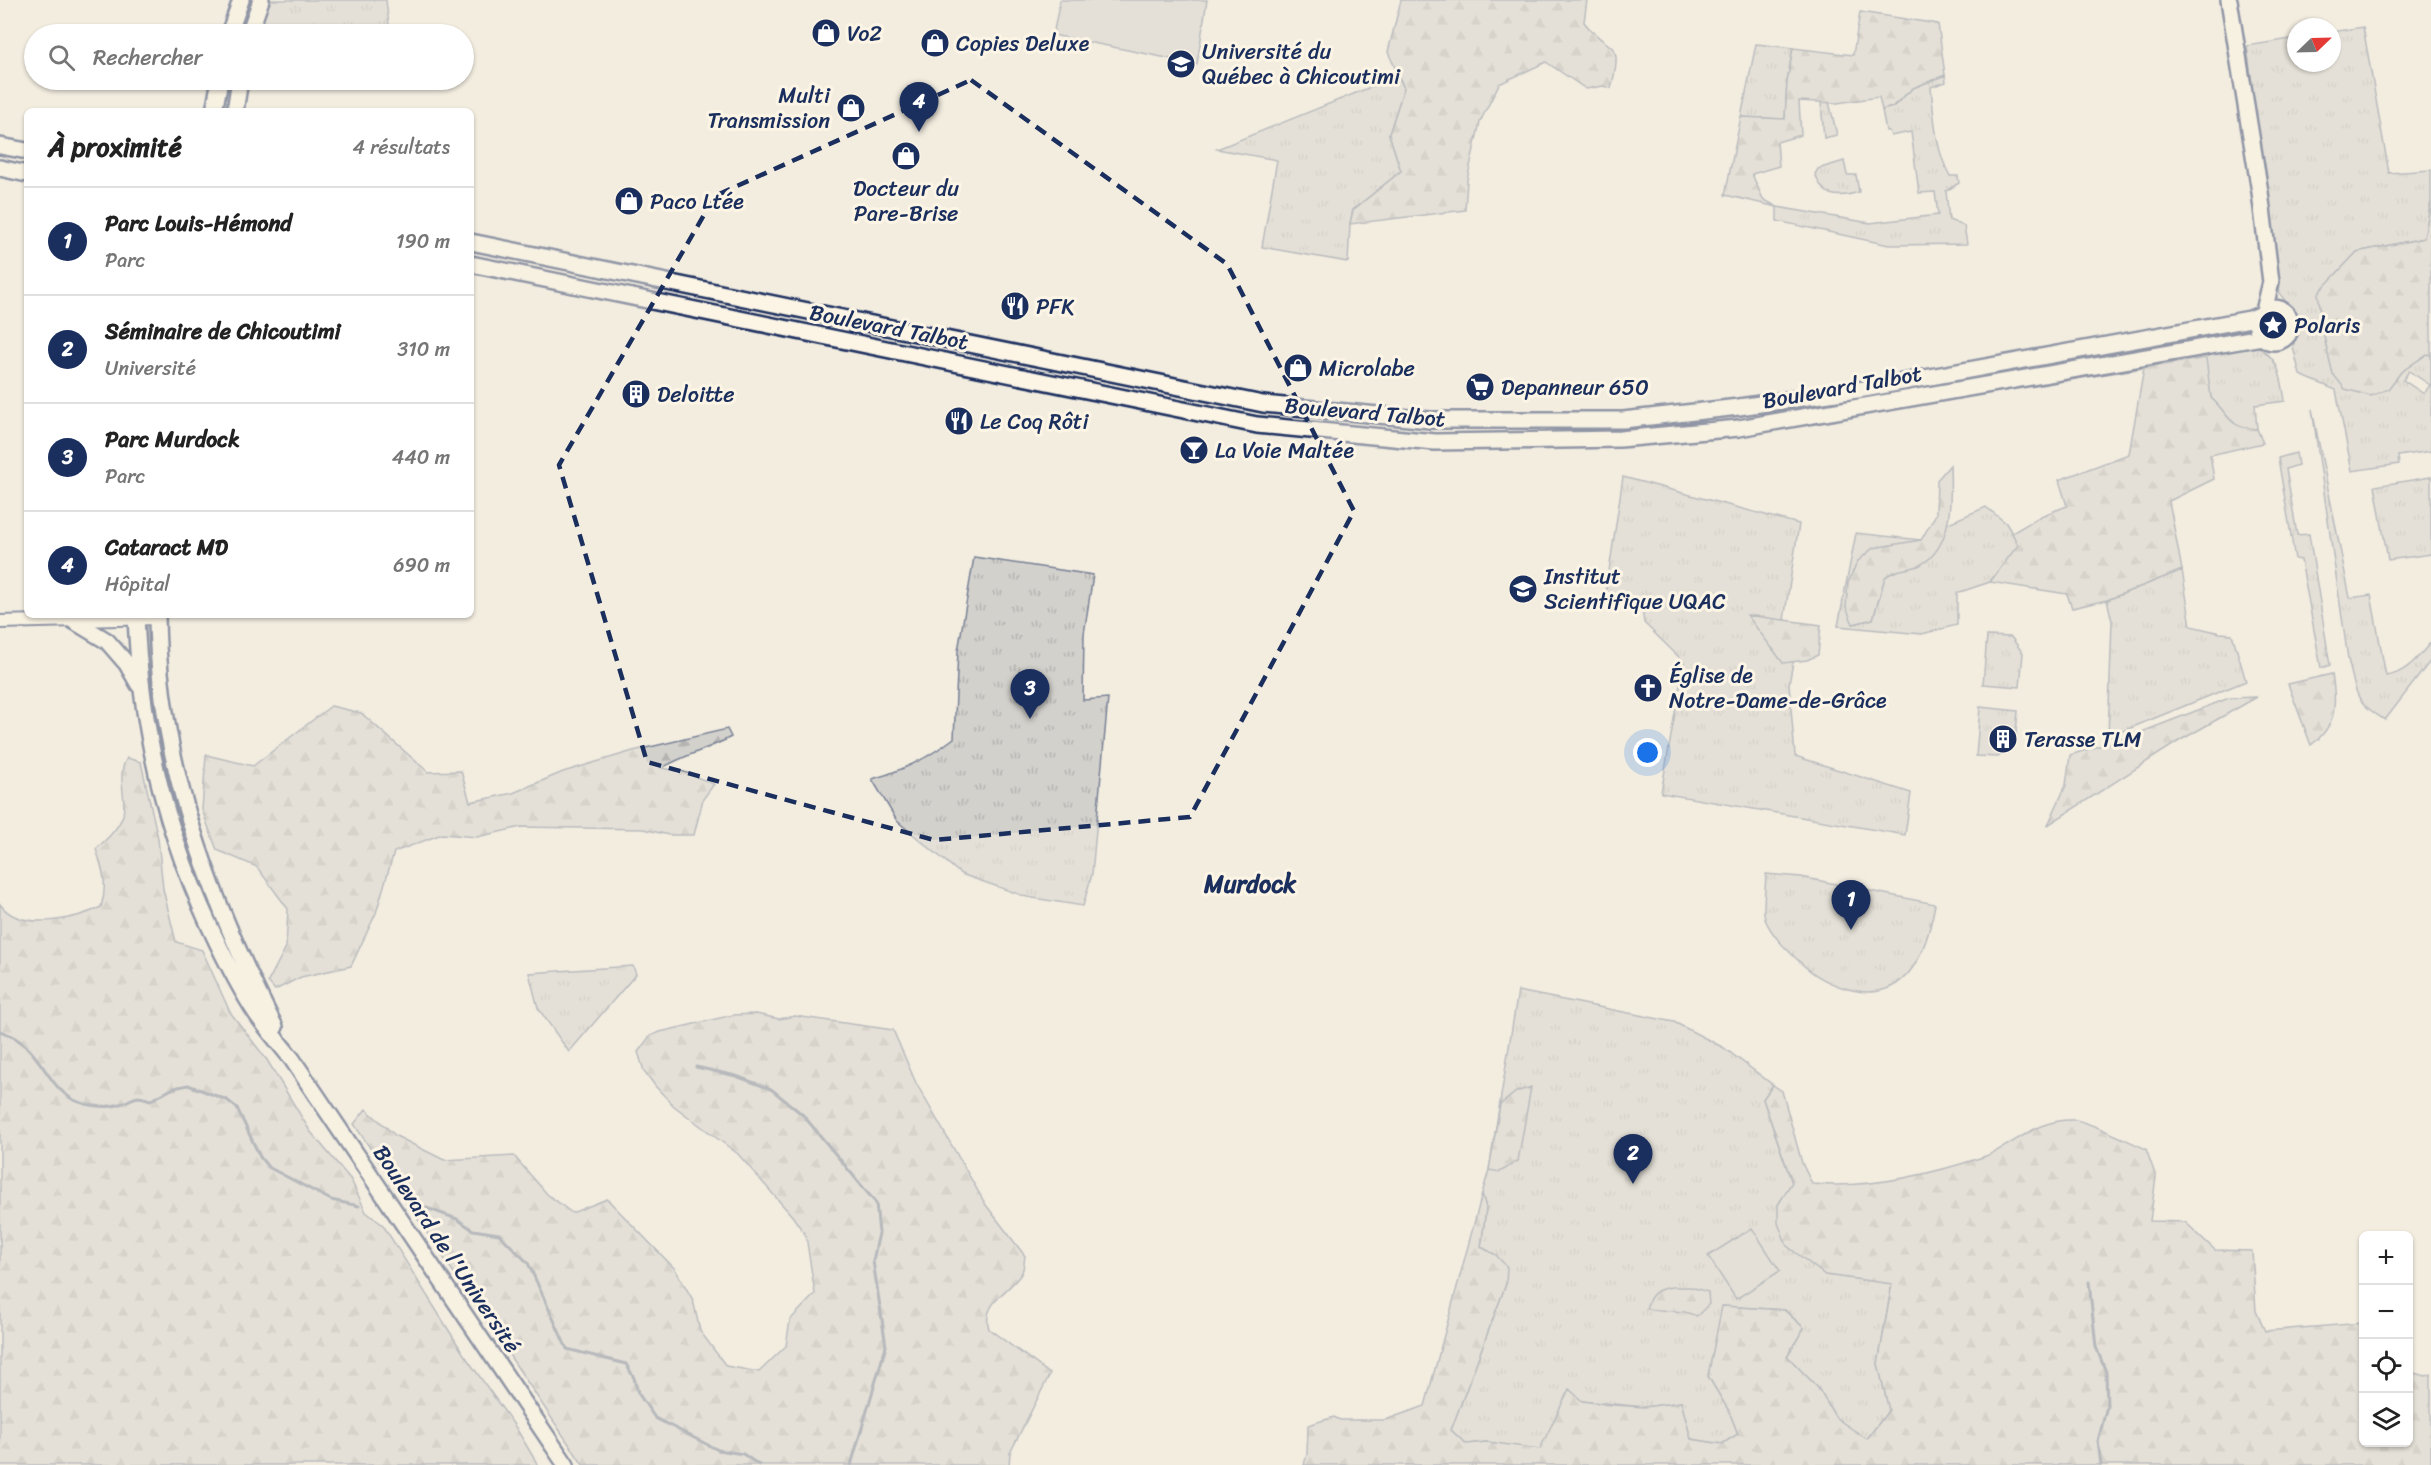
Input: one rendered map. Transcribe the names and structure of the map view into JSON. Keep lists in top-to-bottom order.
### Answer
{
  "streets": {
    "main road": ["Boulevard Talbot", "Boulevard de l'Université"]
  },
  "districts": ["Murdock"],
  "places": {
    "shop": [
      "Vo2",
      "Copies Deluxe",
      "Multi Transmission",
      "Docteur du Pare-Brise",
      "Paco Ltée",
      "Microlabe"
    ],
    "school or university": ["Université du Québec à Chicoutimi", "Institut Scientifique UQAC"],
    "restaurant": ["PFK", "Le Coq Rôti"],
    "place": ["Polaris"],
    "supermarket": ["Depanneur 650"],
    "building": ["Deloitte", "Terasse TLM"],
    "bar": ["La Voie Maltée"],
    "church": ["Église de Notre-Dame-de-Grâce"]
  },
  "north": "top right",
  "page": {
    "search": "Rechercher",
    "pins": [
      "4",
      "3",
      "1",
      "2"
    ],
    "heading": ["À proximité", "4 résultats"],
    "list": [
      {
        "mark": "1",
        "name": "Parc Louis-Hémond",
        "note": "Parc",
        "value": "190 m"
      },
      {
        "mark": "2",
        "name": "Séminaire de Chicoutimi",
        "note": "Université",
        "value": "310 m"
      },
      {
        "mark": "3",
        "name": "Parc Murdock",
        "note": "Parc",
        "value": "440 m"
      },
      {
        "mark": "4",
        "name": "Cataract MD",
        "note": "Hôpital",
        "value": "690 m"
      }
    ],
    "map_buttons": ["+", "−"]
  }
}
